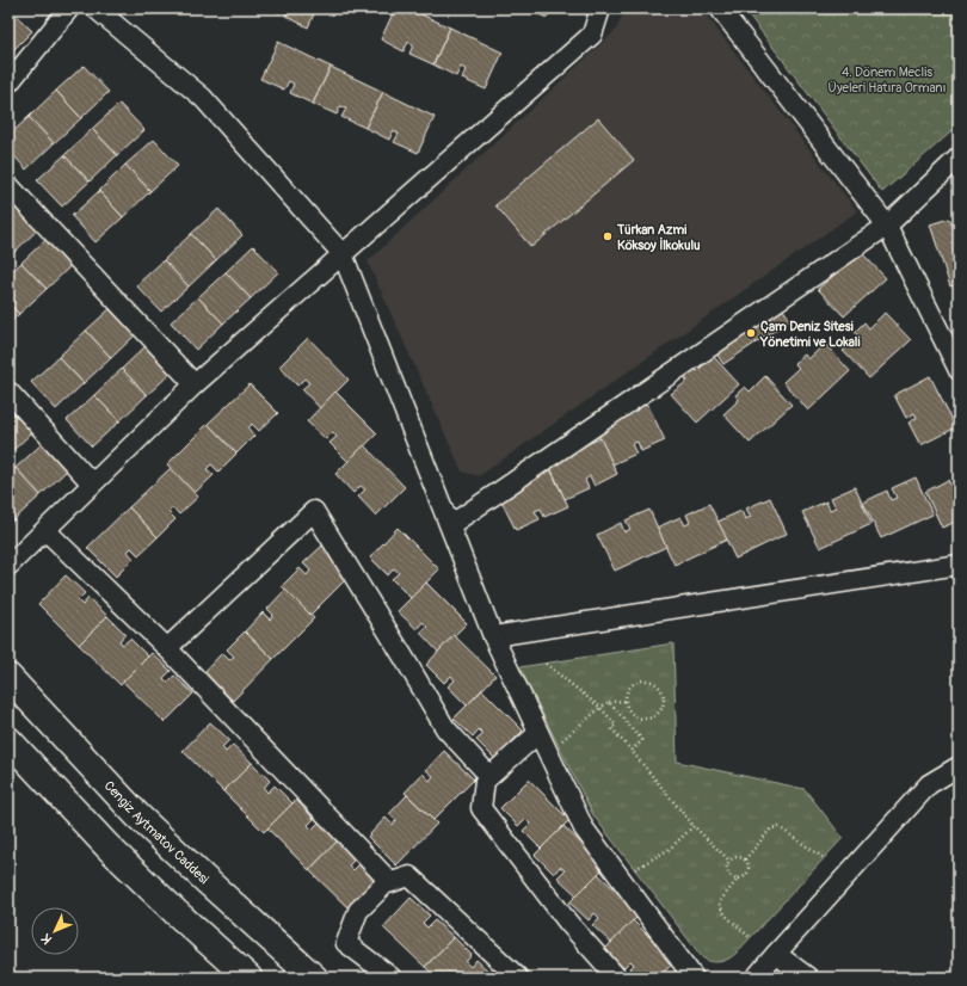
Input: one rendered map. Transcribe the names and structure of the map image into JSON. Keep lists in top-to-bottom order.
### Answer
{
  "streets": {
    "main road": ["Cengiz Aytmatov Caddesi"]
  },
  "parks": ["4. Dönem Meclis Üyeleri Hatıra Ormanı"],
  "places": ["Türkan Azmi Köksoy İlkokulu", "Çam Deniz Sitesi Yönetimi ve Lokali"],
  "north": "bottom left"
}
